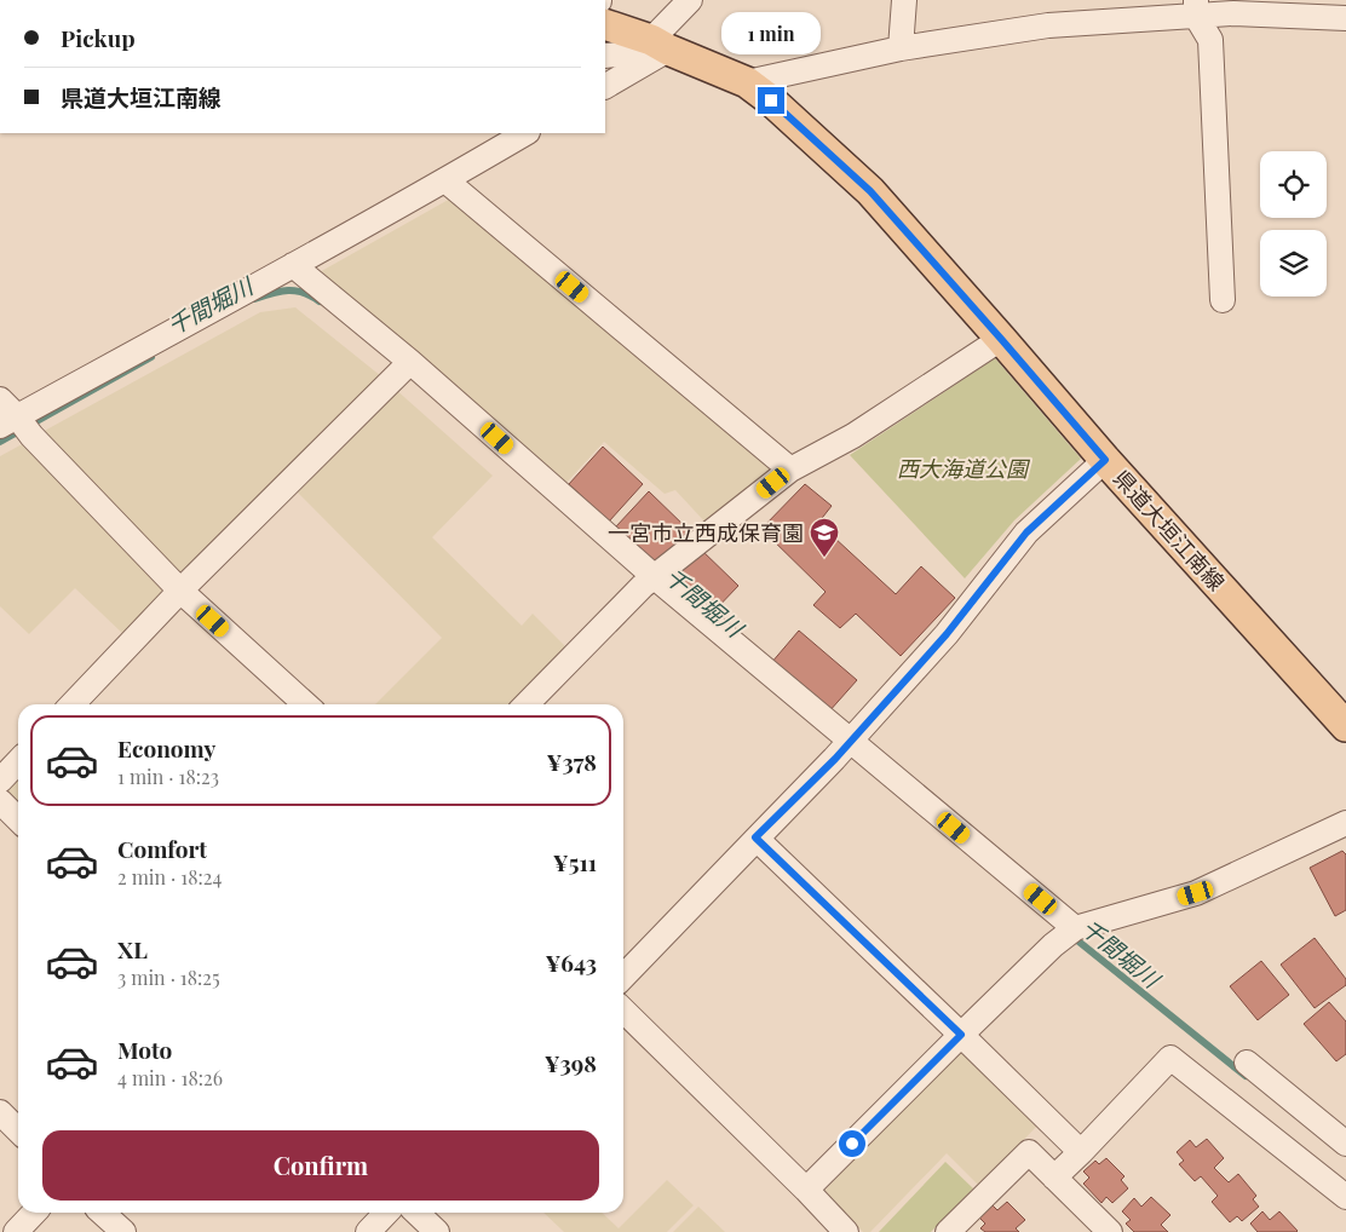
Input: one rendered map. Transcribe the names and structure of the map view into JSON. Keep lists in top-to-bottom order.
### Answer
{
  "streets": {
    "main road": ["県道大垣江南線"]
  },
  "water": ["千間堀川"],
  "parks": ["西大海道公園"],
  "places": {
    "school or university": ["一宮市立西成保育園"]
  },
  "page": {
    "banner": ["Pickup", "県道大垣江南線"],
    "bubble": "1 min",
    "list": [
      {
        "name": "Economy",
        "note": "1 min · 18:23",
        "value": "¥378"
      },
      {
        "name": "Comfort",
        "note": "2 min · 18:24",
        "value": "¥511"
      },
      {
        "name": "XL",
        "note": "3 min · 18:25",
        "value": "¥643"
      },
      {
        "name": "Moto",
        "note": "4 min · 18:26",
        "value": "¥398"
      }
    ],
    "buttons": "Confirm"
  }
}
